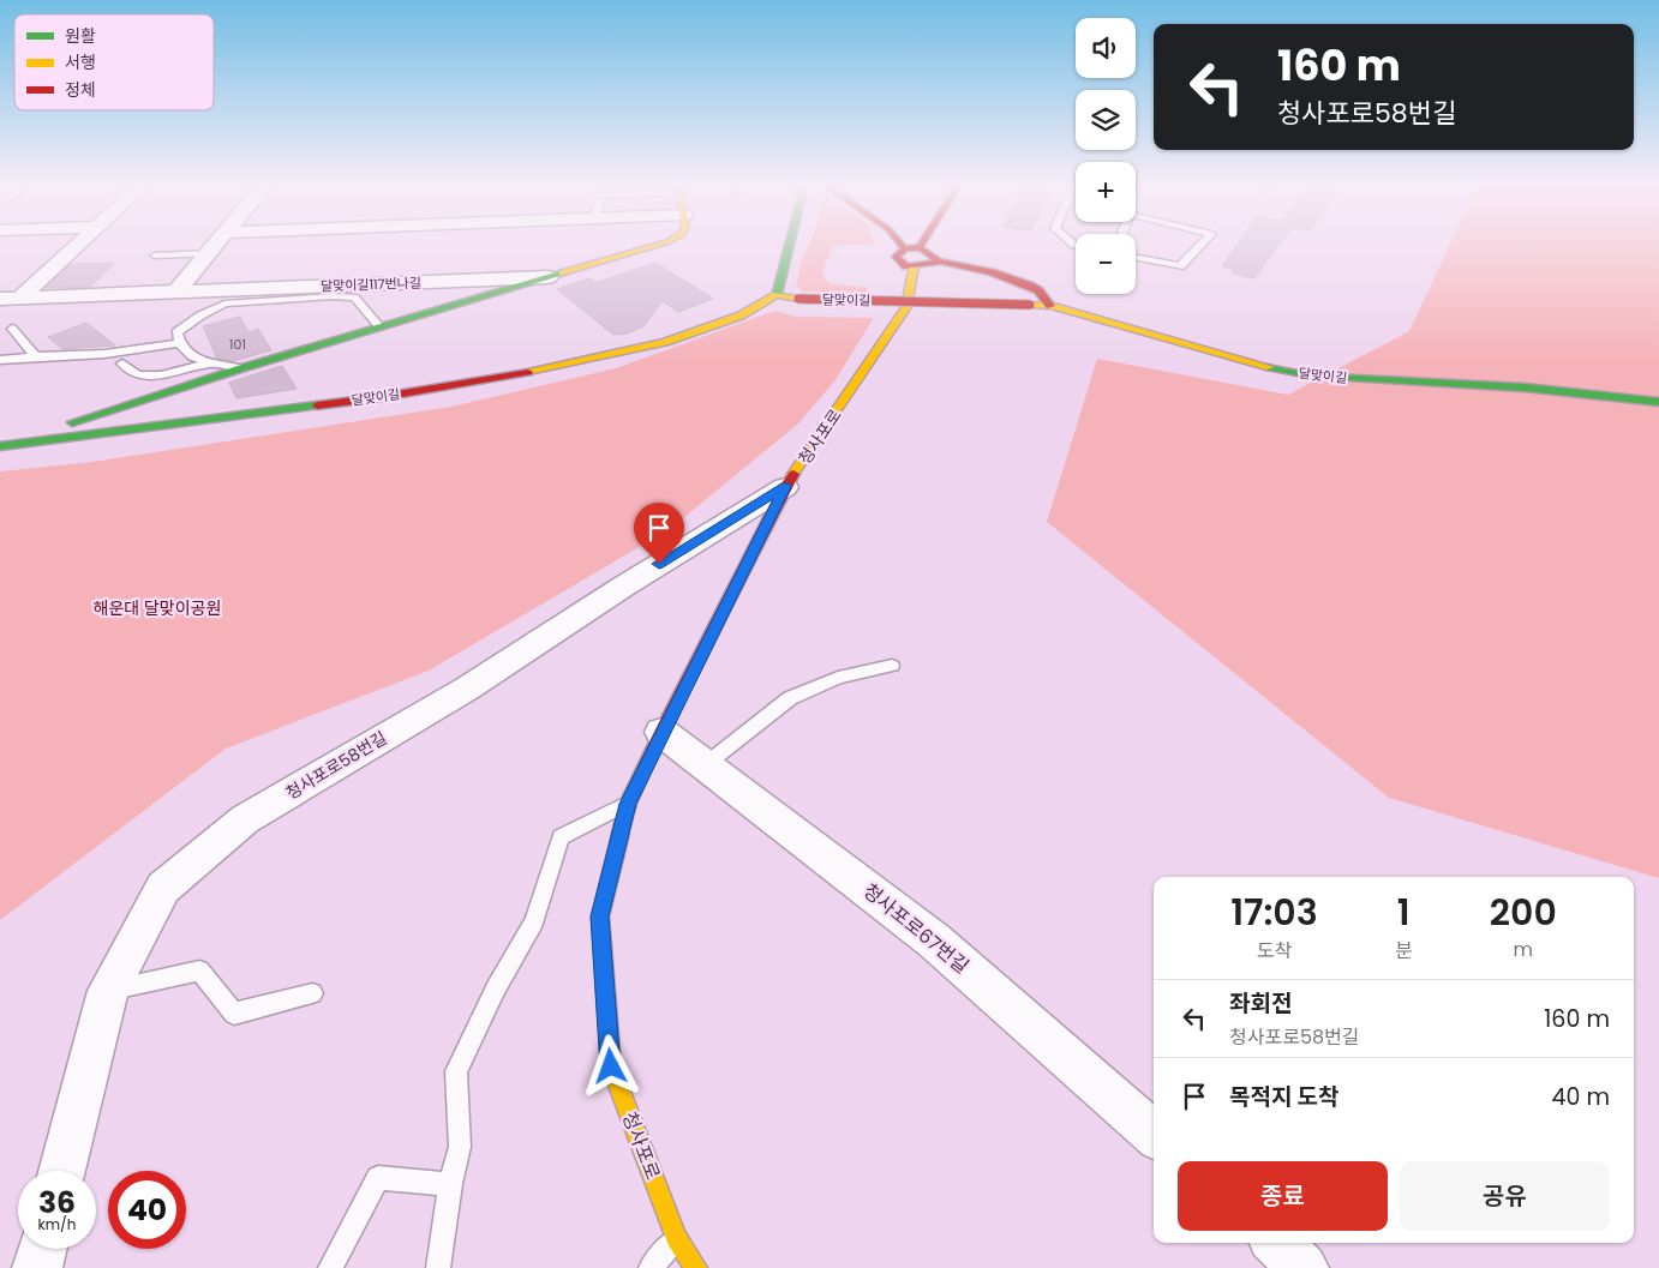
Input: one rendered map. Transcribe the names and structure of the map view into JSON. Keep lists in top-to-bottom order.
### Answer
{
  "streets": {
    "street": [
      "달맞이길117번나길",
      "달맞이길",
      "청사포로",
      "청사포로58번길",
      "청사포로67번길"
    ]
  },
  "crossings": [
    ["달맞이길117번나길", "달맞이길"],
    ["청사포로", "청사포로58번길"],
    ["청사포로", "청사포로67번길"]
  ],
  "parks": ["해운대 달맞이공원"],
  "house_numbers": ["101"],
  "legend": ["원활", "서행", "정체"],
  "page": {
    "map_buttons": ["+", "−"],
    "turn": ["160 m", "청사포로58번길"],
    "eta": [
      "17:03",
      "도착",
      "1",
      "분",
      "200",
      "m"
    ],
    "list": [
      {
        "name": "좌회전",
        "note": "청사포로58번길",
        "value": "160 m"
      },
      {
        "name": "목적지 도착",
        "value": "40 m"
      }
    ],
    "buttons": ["종료", "공유"],
    "speed": "36 km/h",
    "limit": "40"
  }
}
